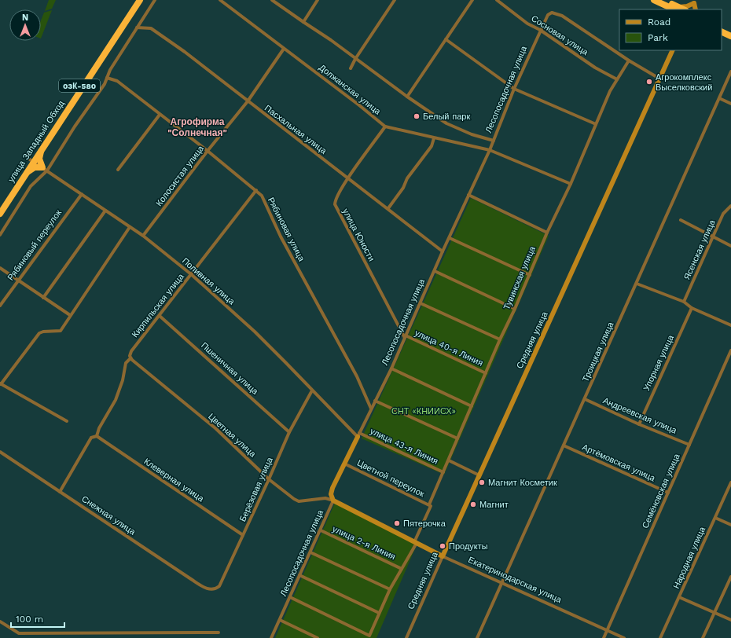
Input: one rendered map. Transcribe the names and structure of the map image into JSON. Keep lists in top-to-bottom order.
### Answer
{
  "streets": {
    "highway": ["03К-580", "улица Западный Обход"],
    "street": [
      "Сосновая улица",
      "Должанская улица",
      "Лесопосадочная улица",
      "Пасхальная улица",
      "Колосистая улица",
      "Рябиновая улица",
      "улица Юности",
      "Рябиновый переулок",
      "Ясенская улица",
      "Тувинская улица",
      "Поливная улица",
      "Кирпильская улица",
      "Средняя улица",
      "улица 40-я Линия",
      "Троицкая улица",
      "Упорная улица",
      "Пшеничная улица",
      "Андреевская улица",
      "Цветная улица",
      "улица 43-я Линия",
      "Артёмовская улица",
      "Цветной переулок",
      "Клеверная улица",
      "Берёзовая улица",
      "Семёновская улица",
      "Снежная улица",
      "улица 2-я Линия",
      "Народная улица",
      "Екатеринодарская улица"
    ]
  },
  "crossings": [
    ["Сосновая улица", "Лесопосадочная улица"],
    ["Сосновая улица", "Тувинская улица"],
    ["Должанская улица", "Лесопосадочная улица"],
    ["Должанская улица", "Колосистая улица"],
    ["Должанская улица", "улица Юности"],
    ["Должанская улица", "Тувинская улица"],
    ["Лесопосадочная улица", "Пасхальная улица"],
    ["Лесопосадочная улица", "Рябиновая улица"],
    ["Лесопосадочная улица", "улица Юности"],
    ["Лесопосадочная улица", "Тувинская улица"],
    ["Лесопосадочная улица", "Поливная улица"],
    ["Лесопосадочная улица", "улица 40-я Линия"],
    ["Лесопосадочная улица", "Цветная улица"],
    ["Лесопосадочная улица", "улица 43-я Линия"],
    ["Лесопосадочная улица", "Цветной переулок"],
    ["Лесопосадочная улица", "улица 2-я Линия"],
    ["Лесопосадочная улица", "Екатеринодарская улица"],
    ["Пасхальная улица", "Колосистая улица"],
    ["Пасхальная улица", "улица Юности"],
    ["улица Западный Обход", "Поливная улица"],
    ["Колосистая улица", "Рябиновая улица"],
    ["Колосистая улица", "Поливная улица"],
    ["Рябиновая улица", "Кирпильская улица"],
    ["улица Юности", "улица 40-я Линия"],
    ["Рябиновый переулок", "Поливная улица"],
    ["Тувинская улица", "улица 40-я Линия"],
    ["Тувинская улица", "улица 43-я Линия"],
    ["Тувинская улица", "Цветной переулок"],
    ["Тувинская улица", "улица 2-я Линия"],
    ["Тувинская улица", "Екатеринодарская улица"],
    ["Поливная улица", "Кирпильская улица"],
    ["Поливная улица", "улица 43-я Линия"],
    ["Поливная улица", "Берёзовая улица"],
    ["Кирпильская улица", "Пшеничная улица"],
    ["Кирпильская улица", "Цветная улица"],
    ["Кирпильская улица", "Клеверная улица"],
    ["Средняя улица", "Екатеринодарская улица"],
    ["Троицкая улица", "Андреевская улица"],
    ["Троицкая улица", "Артёмовская улица"],
    ["Троицкая улица", "Екатеринодарская улица"],
    ["Упорная улица", "Андреевская улица"],
    ["Пшеничная улица", "Берёзовая улица"],
    ["Андреевская улица", "Семёновская улица"],
    ["Цветная улица", "Берёзовая улица"],
    ["Цветная улица", "Екатеринодарская улица"],
    ["Артёмовская улица", "Семёновская улица"],
    ["Клеверная улица", "Берёзовая улица"],
    ["Берёзовая улица", "Снежная улица"],
    ["Семёновская улица", "Екатеринодарская улица"]
  ],
  "districts": ["Агрофирма \"Солнечная\""],
  "parks": ["СНТ «КНИИСХ»"],
  "places": [
    "Агрокомплекс Выселковский",
    "Белый парк",
    "Магнит Косметик",
    "Магнит",
    "Пятерочка",
    "Продукты"
  ],
  "legend": ["Road", "Park"],
  "scale_bar": "100 m",
  "north": "top"
}
